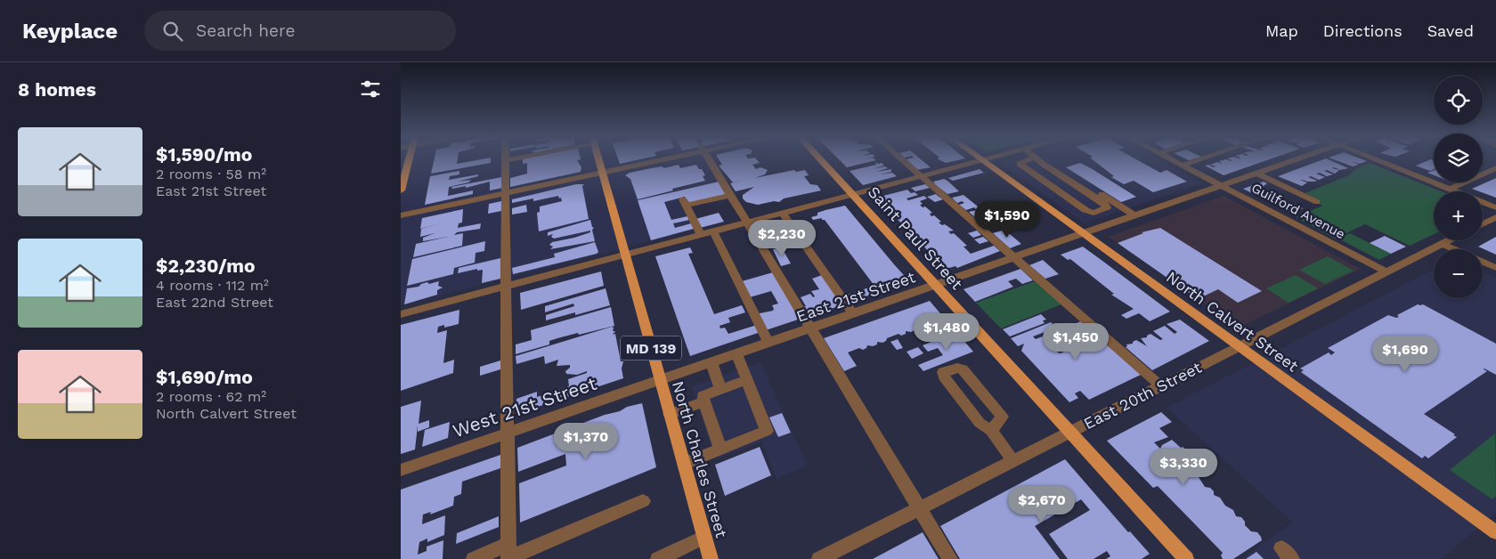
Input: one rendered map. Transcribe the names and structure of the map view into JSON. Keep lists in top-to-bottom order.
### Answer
{
  "streets": {
    "main road": [
      "Saint Paul Street",
      "North Calvert Street",
      "MD 139",
      "North Charles Street"
    ],
    "street": [
      "Guilford Avenue",
      "East 21st Street",
      "East 20th Street",
      "West 21st Street"
    ]
  },
  "crossings": [
    ["Guilford Avenue", "East 21st Street"],
    ["Guilford Avenue", "East 20th Street"],
    ["Saint Paul Street", "East 21st Street"],
    ["Saint Paul Street", "East 20th Street"],
    ["East 21st Street", "North Calvert Street"],
    ["East 21st Street", "West 21st Street"],
    ["East 21st Street", "North Charles Street"],
    ["North Calvert Street", "East 20th Street"],
    ["West 21st Street", "North Charles Street"]
  ],
  "page": {
    "header": "Keyplace",
    "search": "Search here",
    "nav": ["Map", "Directions", "Saved"],
    "heading": "8 homes",
    "map_buttons": ["+", "−"],
    "list": [
      {
        "name": "$1,590/mo",
        "note": "2 rooms · 58 m² · East 21st Street"
      },
      {
        "name": "$2,230/mo",
        "note": "4 rooms · 112 m² · East 22nd Street"
      },
      {
        "name": "$1,690/mo",
        "note": "2 rooms · 62 m² · North Calvert Street"
      }
    ],
    "price": [
      "$1,590",
      "$2,230",
      "$1,480",
      "$1,450",
      "$1,690",
      "$1,370",
      "$3,330",
      "$2,670"
    ]
  }
}
